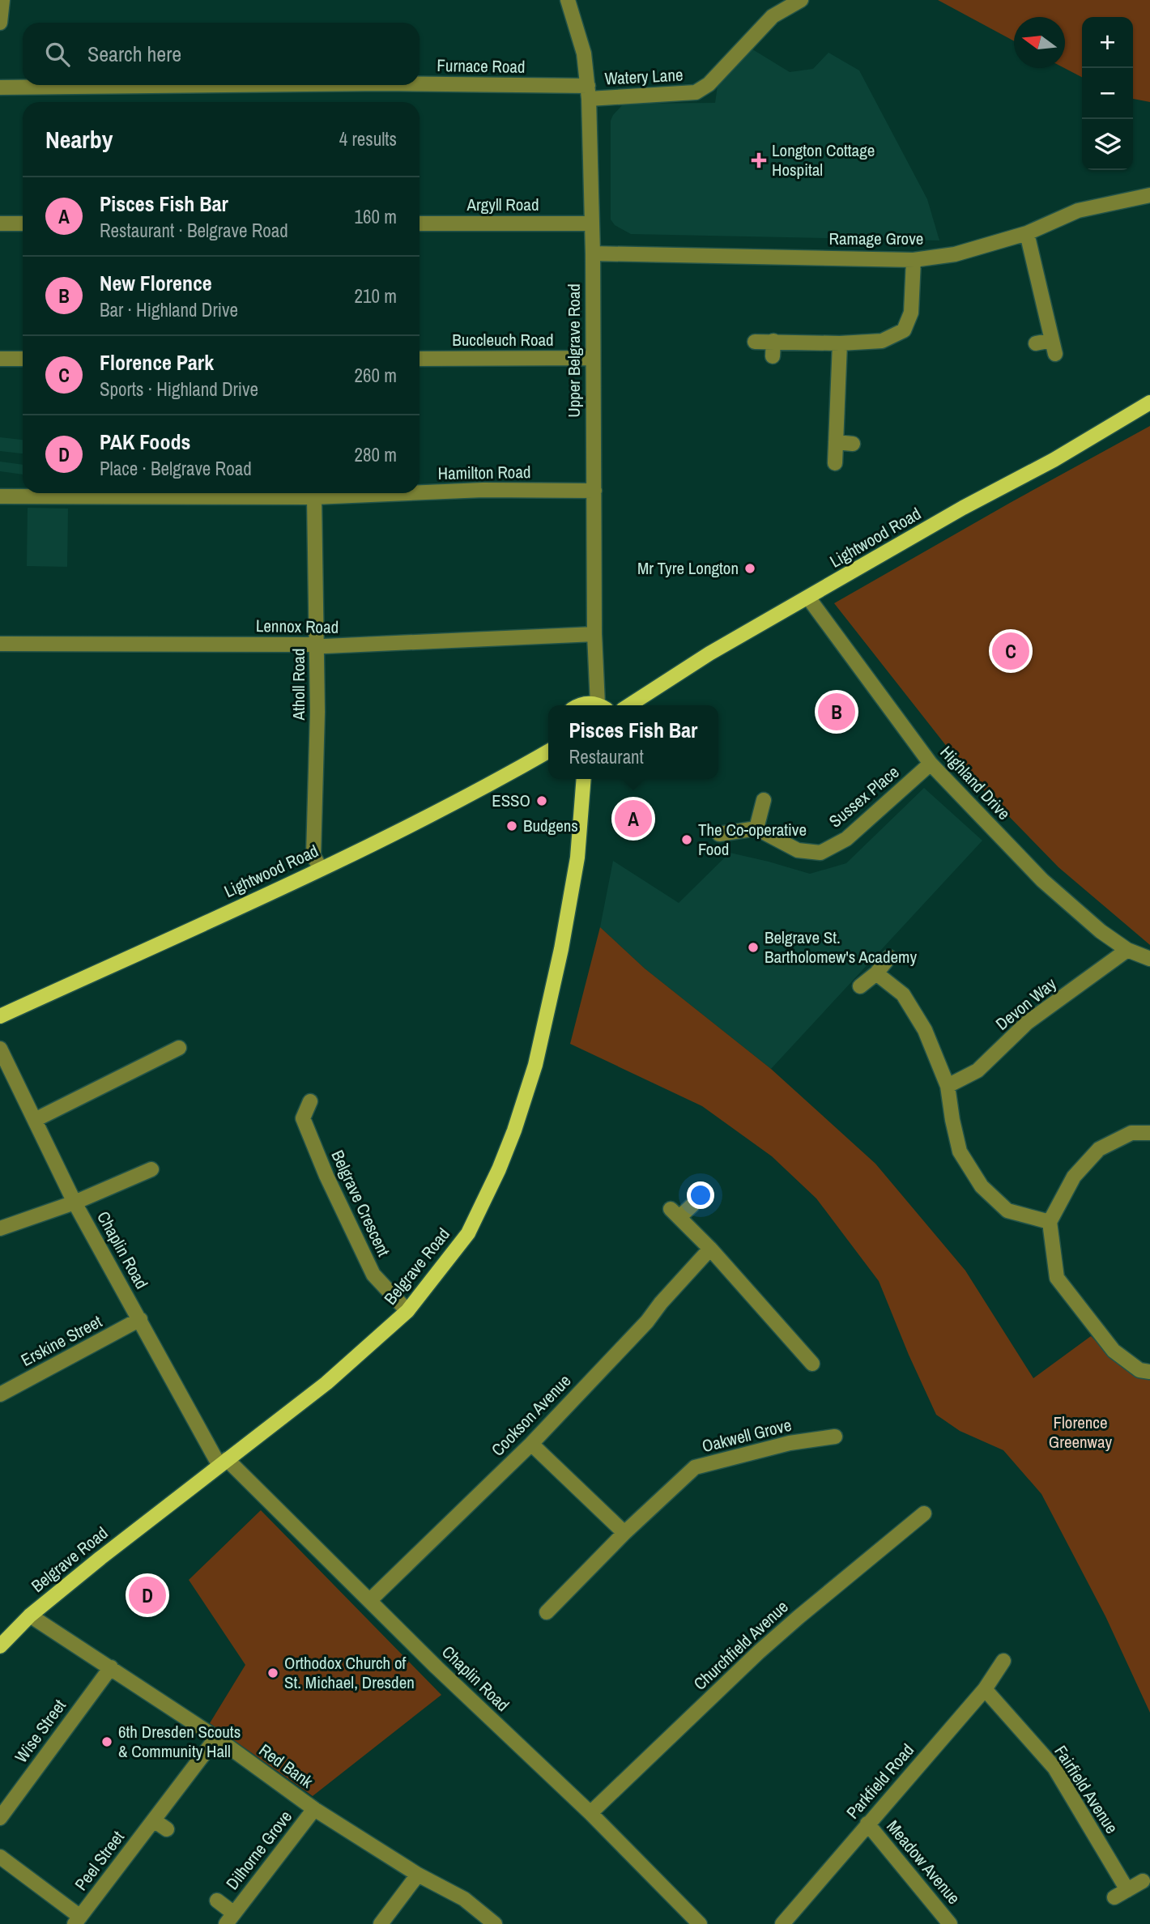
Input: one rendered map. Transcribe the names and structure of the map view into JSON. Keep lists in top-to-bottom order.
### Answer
{
  "streets": {
    "main road": ["Lightwood Road", "Belgrave Road"],
    "street": [
      "Furnace Road",
      "Watery Lane",
      "Argyll Road",
      "Ramage Grove",
      "Buccleuch Road",
      "Upper Belgrave Road",
      "Hamilton Road",
      "Lennox Road",
      "Atholl Road",
      "Highland Drive",
      "Sussex Place",
      "Devon Way",
      "Belgrave Crescent",
      "Chaplin Road",
      "Erskine Street",
      "Cookson Avenue",
      "Oakwell Grove",
      "Churchfield Avenue",
      "Wise Street",
      "Red Bank",
      "Parkfield Road",
      "Fairfield Avenue",
      "Dilhorne Grove",
      "Peel Street",
      "Meadow Avenue"
    ]
  },
  "crossings": [
    ["Furnace Road", "Watery Lane"],
    ["Furnace Road", "Upper Belgrave Road"],
    ["Watery Lane", "Upper Belgrave Road"],
    ["Argyll Road", "Upper Belgrave Road"],
    ["Ramage Grove", "Upper Belgrave Road"],
    ["Buccleuch Road", "Upper Belgrave Road"],
    ["Upper Belgrave Road", "Hamilton Road"],
    ["Upper Belgrave Road", "Lennox Road"],
    ["Hamilton Road", "Atholl Road"],
    ["Lightwood Road", "Atholl Road"],
    ["Lightwood Road", "Highland Drive"],
    ["Lennox Road", "Atholl Road"],
    ["Highland Drive", "Sussex Place"],
    ["Highland Drive", "Devon Way"],
    ["Belgrave Crescent", "Belgrave Road"],
    ["Chaplin Road", "Belgrave Road"],
    ["Chaplin Road", "Erskine Street"],
    ["Chaplin Road", "Cookson Avenue"],
    ["Chaplin Road", "Churchfield Avenue"],
    ["Belgrave Road", "Red Bank"],
    ["Wise Street", "Red Bank"],
    ["Red Bank", "Dilhorne Grove"],
    ["Red Bank", "Peel Street"],
    ["Parkfield Road", "Fairfield Avenue"],
    ["Parkfield Road", "Meadow Avenue"]
  ],
  "parks": ["Florence Greenway"],
  "places": {
    "health": ["Longton Cottage Hospital"],
    "other": [
      "Mr Tyre Longton",
      "ESSO",
      "Budgens",
      "The Co-operative Food",
      "Belgrave St. Bartholomew's Academy",
      "Orthodox Church of St. Michael, Dresden",
      "6th Dresden Scouts & Community Hall"
    ]
  },
  "north": "left",
  "page": {
    "map_buttons": ["+", "−"],
    "search": "Search here",
    "heading": ["Nearby", "4 results"],
    "list": [
      {
        "mark": "A",
        "name": "Pisces Fish Bar",
        "note": "Restaurant · Belgrave Road",
        "value": "160 m"
      },
      {
        "mark": "B",
        "name": "New Florence",
        "note": "Bar · Highland Drive",
        "value": "210 m"
      },
      {
        "mark": "C",
        "name": "Florence Park",
        "note": "Sports · Highland Drive",
        "value": "260 m"
      },
      {
        "mark": "D",
        "name": "PAK Foods",
        "note": "Place · Belgrave Road",
        "value": "280 m"
      }
    ],
    "pins": [
      "C",
      "B",
      "A",
      "D"
    ],
    "popup": ["Pisces Fish Bar", "Restaurant"]
  }
}
